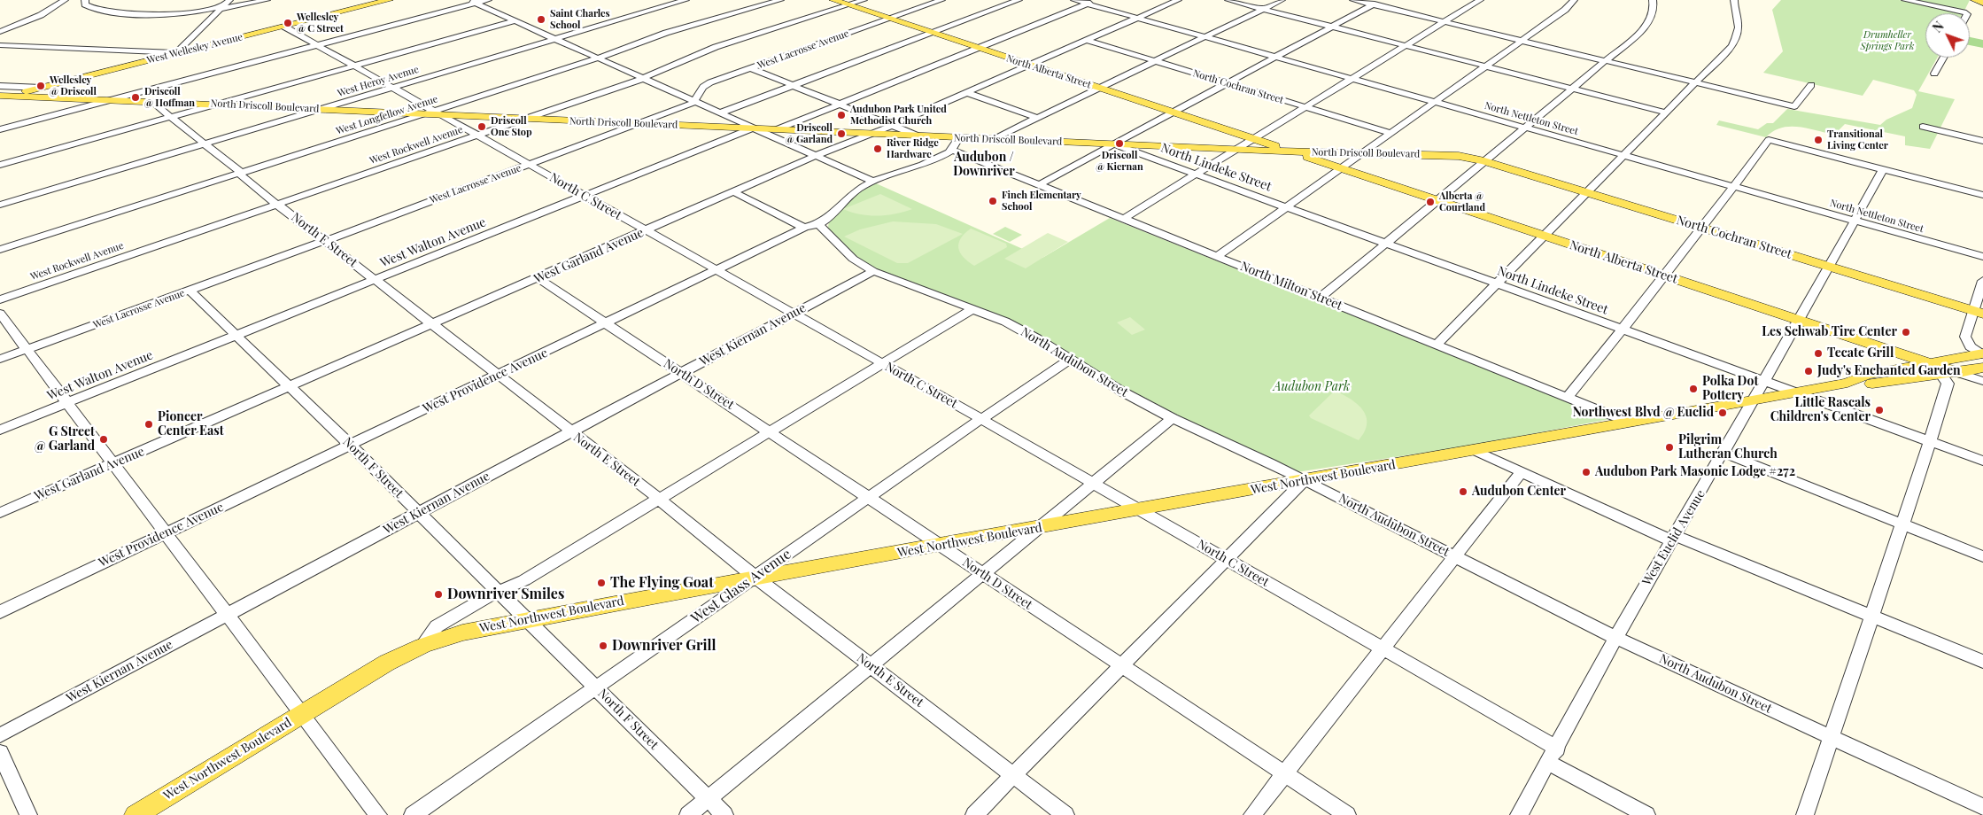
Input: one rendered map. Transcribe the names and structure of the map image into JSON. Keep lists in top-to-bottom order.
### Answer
{
  "streets": {
    "main road": [
      "West Wellesley Avenue",
      "North Alberta Street",
      "North Cochran Street",
      "North Driscoll Boulevard",
      "West Northwest Boulevard"
    ],
    "street": [
      "West Lacrosse Avenue",
      "West Heroy Avenue",
      "West Longfellow Avenue",
      "North Nettleton Street",
      "West Rockwell Avenue",
      "North Lindeke Street",
      "North C Street",
      "North E Street",
      "West Walton Avenue",
      "West Garland Avenue",
      "North Milton Street",
      "West Kiernan Avenue",
      "North Audubon Street",
      "West Providence Avenue",
      "North D Street",
      "North F Street",
      "West Euclid Avenue",
      "West Glass Avenue"
    ]
  },
  "crossings": [
    ["West Wellesley Avenue", "North Driscoll Boulevard"],
    ["West Wellesley Avenue", "North C Street"],
    ["West Lacrosse Avenue", "North Alberta Street"],
    ["West Lacrosse Avenue", "North Driscoll Boulevard"],
    ["West Lacrosse Avenue", "North C Street"],
    ["West Lacrosse Avenue", "North E Street"],
    ["West Lacrosse Avenue", "North F Street"],
    ["North Alberta Street", "North Driscoll Boulevard"],
    ["North Alberta Street", "West Rockwell Avenue"],
    ["North Alberta Street", "West Garland Avenue"],
    ["North Alberta Street", "West Northwest Boulevard"],
    ["North Alberta Street", "West Euclid Avenue"],
    ["West Heroy Avenue", "North Driscoll Boulevard"],
    ["West Heroy Avenue", "North C Street"],
    ["West Heroy Avenue", "North E Street"],
    ["North Cochran Street", "North Driscoll Boulevard"],
    ["North Cochran Street", "West Garland Avenue"],
    ["North Cochran Street", "West Euclid Avenue"],
    ["North Driscoll Boulevard", "West Longfellow Avenue"],
    ["North Driscoll Boulevard", "West Rockwell Avenue"],
    ["North Driscoll Boulevard", "North Lindeke Street"],
    ["North Driscoll Boulevard", "North C Street"],
    ["North Driscoll Boulevard", "North E Street"],
    ["North Driscoll Boulevard", "West Walton Avenue"],
    ["North Driscoll Boulevard", "West Garland Avenue"],
    ["West Longfellow Avenue", "North C Street"],
    ["West Longfellow Avenue", "North E Street"],
    ["North Nettleton Street", "West Garland Avenue"],
    ["North Nettleton Street", "West Euclid Avenue"],
    ["West Rockwell Avenue", "North C Street"],
    ["West Rockwell Avenue", "North E Street"],
    ["North Lindeke Street", "West Northwest Boulevard"],
    ["North Lindeke Street", "West Euclid Avenue"],
    ["North C Street", "West Walton Avenue"],
    ["North C Street", "West Garland Avenue"],
    ["North C Street", "West Kiernan Avenue"],
    ["North C Street", "West Providence Avenue"],
    ["North C Street", "West Northwest Boulevard"],
    ["North C Street", "West Euclid Avenue"],
    ["North C Street", "West Glass Avenue"],
    ["North E Street", "West Walton Avenue"],
    ["North E Street", "West Garland Avenue"],
    ["North E Street", "West Kiernan Avenue"],
    ["North E Street", "West Providence Avenue"],
    ["North E Street", "West Northwest Boulevard"],
    ["North E Street", "West Glass Avenue"],
    ["West Walton Avenue", "North F Street"],
    ["West Garland Avenue", "North D Street"],
    ["West Garland Avenue", "North F Street"],
    ["North Milton Street", "West Providence Avenue"],
    ["North Milton Street", "West Northwest Boulevard"],
    ["West Kiernan Avenue", "North Audubon Street"],
    ["West Kiernan Avenue", "North D Street"],
    ["West Kiernan Avenue", "North F Street"],
    ["North Audubon Street", "West Providence Avenue"],
    ["North Audubon Street", "West Northwest Boulevard"],
    ["North Audubon Street", "West Euclid Avenue"],
    ["North Audubon Street", "West Glass Avenue"],
    ["West Providence Avenue", "North D Street"],
    ["West Providence Avenue", "North F Street"],
    ["North D Street", "West Northwest Boulevard"],
    ["North D Street", "West Glass Avenue"],
    ["North F Street", "West Northwest Boulevard"],
    ["North F Street", "West Glass Avenue"],
    ["West Northwest Boulevard", "West Euclid Avenue"],
    ["West Northwest Boulevard", "West Glass Avenue"]
  ],
  "districts": ["Audubon / Downriver"],
  "parks": ["Drumheller Springs Park", "Audubon Park"],
  "places": [
    "Saint Charles School",
    "Wellesley @ C Street",
    "Wellesley @ Driscoll",
    "Driscoll @ Hoffman",
    "Audubon Park United Methodist Church",
    "Driscoll One Stop",
    "Driscoll @ Garland",
    "Transitional Living Center",
    "Driscoll @ Kiernan",
    "River Ridge Hardware",
    "Finch Elementary School",
    "Alberta @ Courtland",
    "Les Schwab Tire Center",
    "Tecate Grill",
    "Judy's Enchanted Garden",
    "Polka Dot Pottery",
    "Little Rascals Children's Center",
    "Northwest Blvd @ Euclid",
    "Pioneer Center East",
    "G Street @ Garland",
    "Pilgrim Lutheran Church",
    "Audubon Park Masonic Lodge #272",
    "Audubon Center",
    "The Flying Goat",
    "Downriver Smiles",
    "Downriver Grill"
  ],
  "north": "top left"
}
